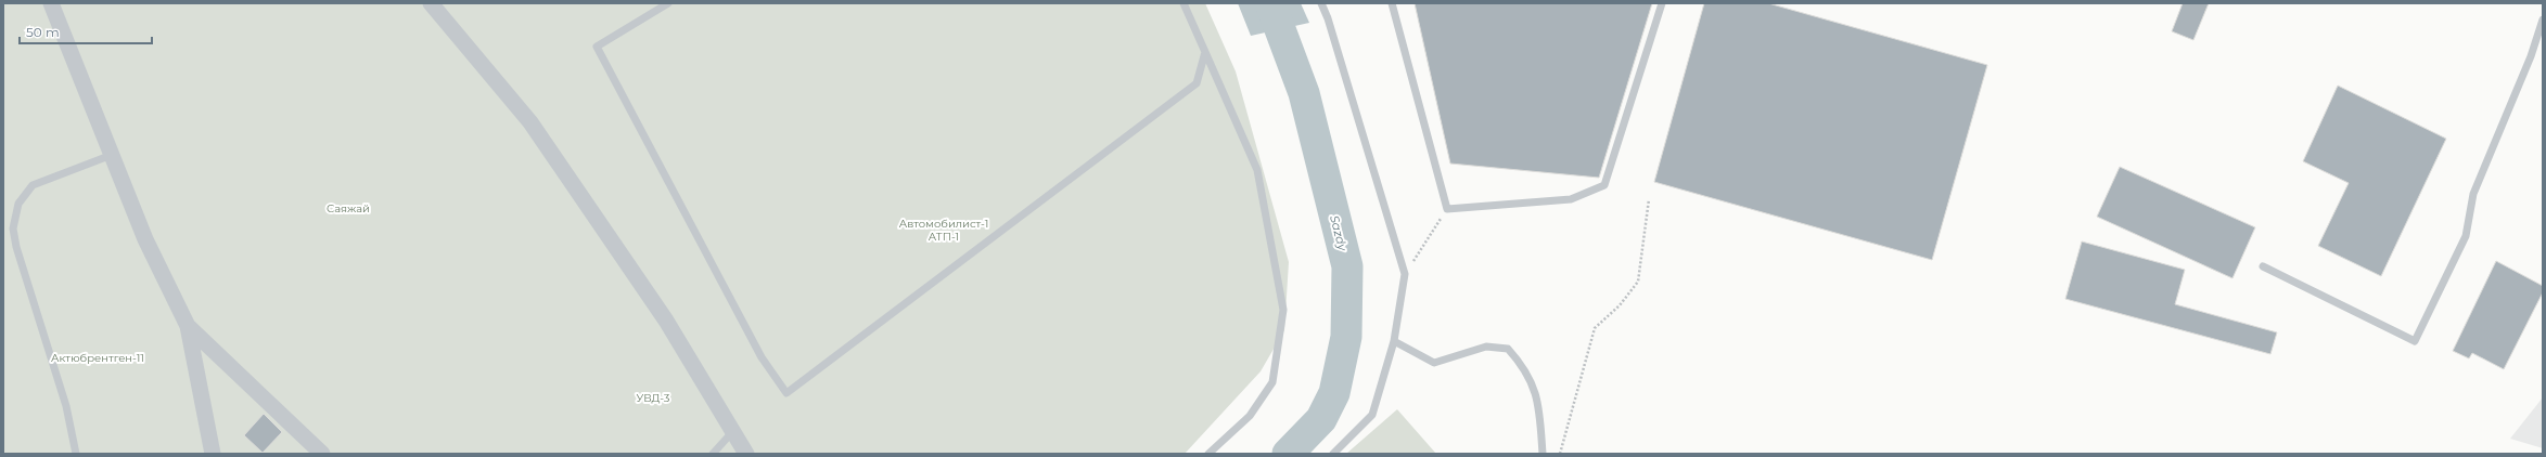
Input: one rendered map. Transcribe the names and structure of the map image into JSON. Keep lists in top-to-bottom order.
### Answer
{
  "water": ["Sazdy"],
  "parks": [
    "Саяжай",
    "Автомобилист-1 АТП-1",
    "Актюбрентген-11",
    "УВД-3"
  ],
  "scale_bar": "50 m"
}
